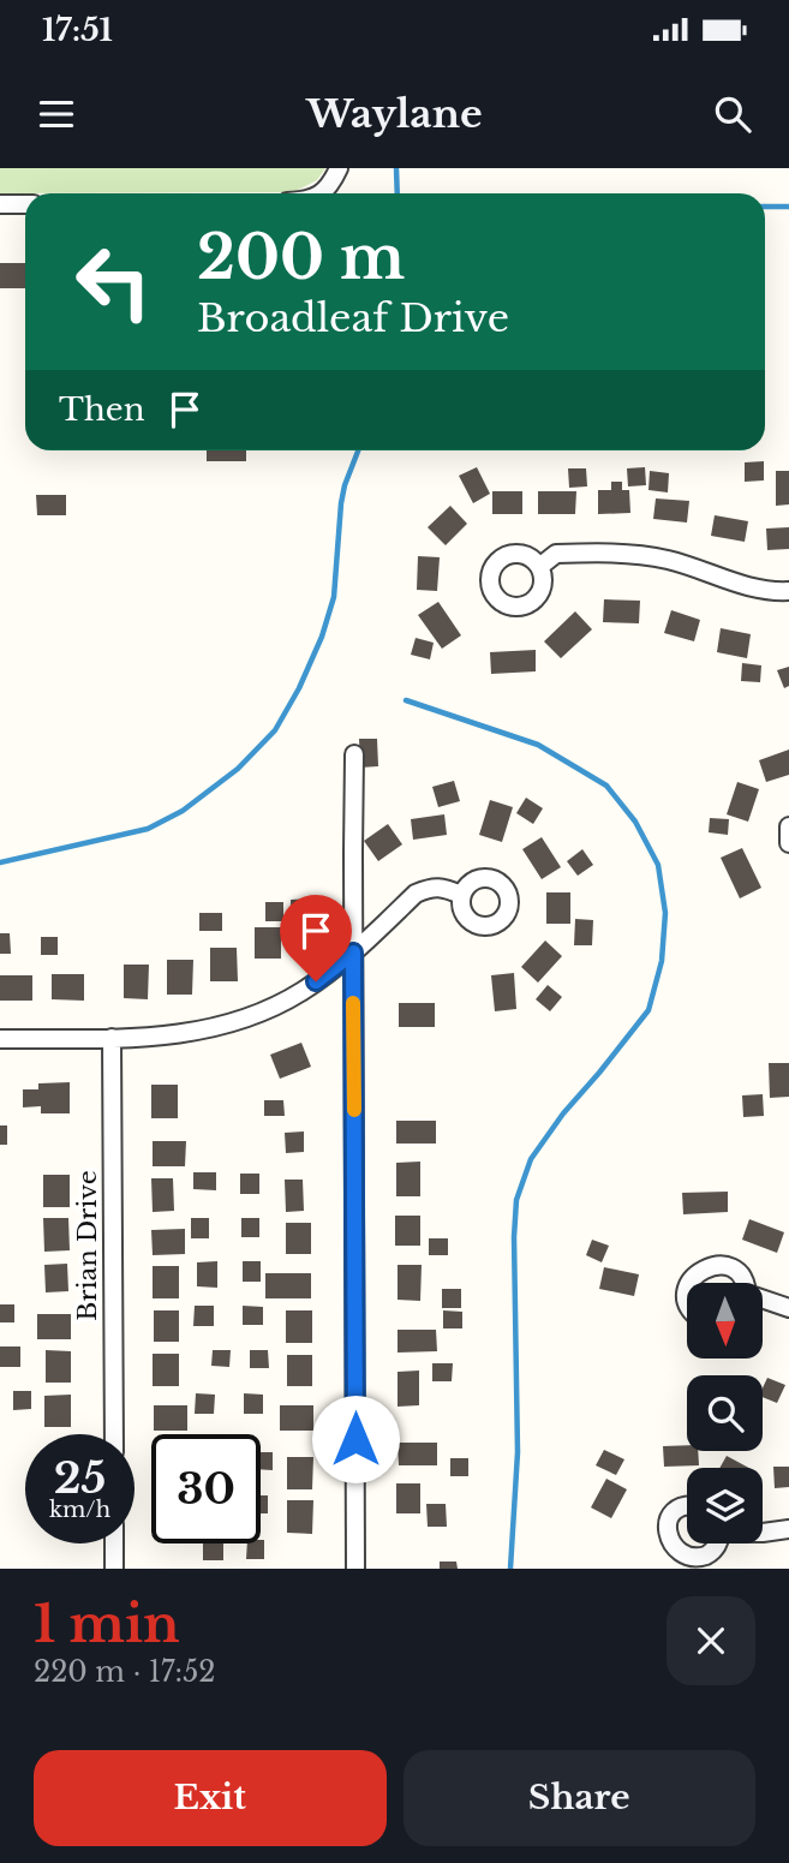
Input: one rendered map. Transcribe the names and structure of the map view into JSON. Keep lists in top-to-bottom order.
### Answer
{
  "streets": {
    "street": ["Brian Drive"]
  },
  "north": "bottom",
  "page": {
    "status": "17:51",
    "header": "Waylane",
    "turn": ["200 m", "Broadleaf Drive"],
    "then": "Then",
    "speed": "25 km/h",
    "limit": "30",
    "heading": ["1 min", "220 m · 17:52"],
    "buttons": ["Exit", "Share"]
  }
}
